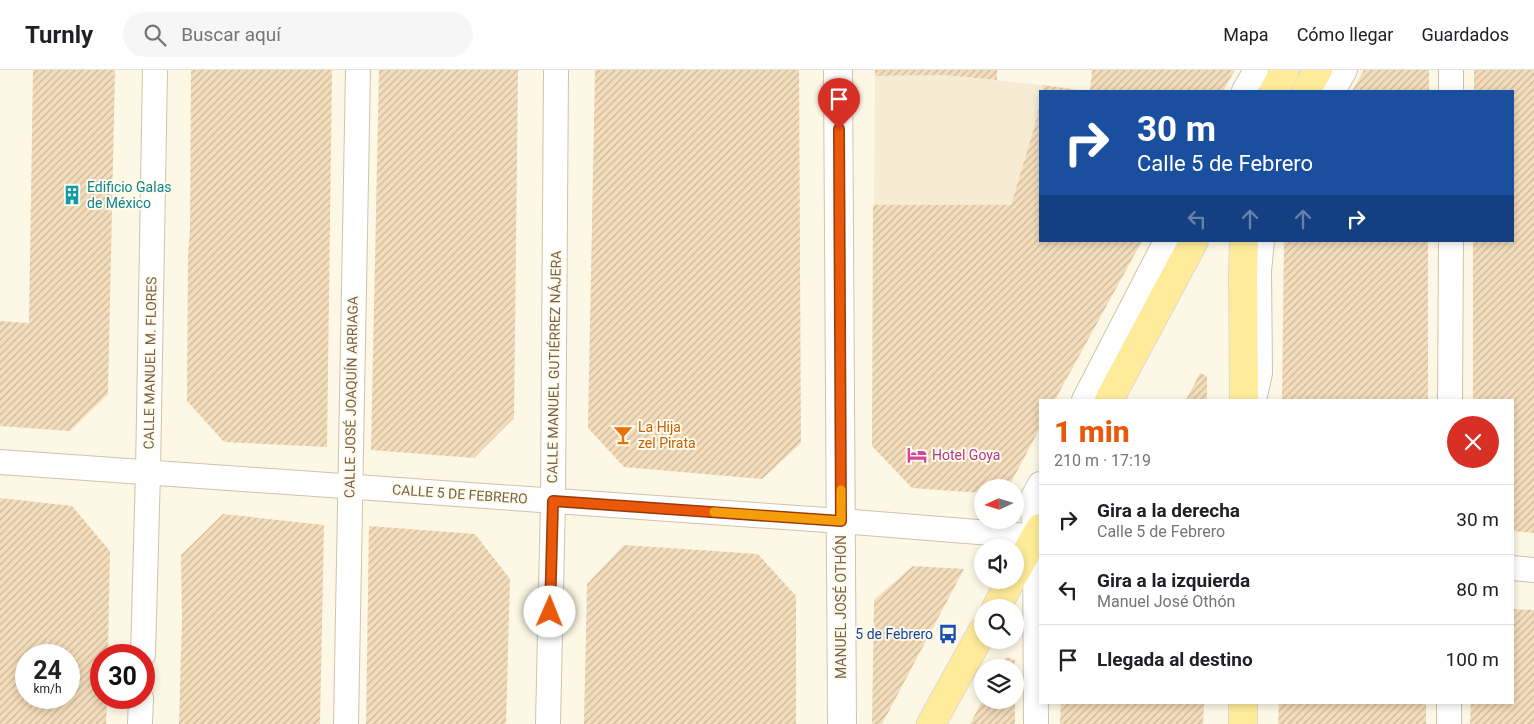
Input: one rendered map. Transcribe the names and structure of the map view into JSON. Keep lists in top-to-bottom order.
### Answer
{
  "streets": {
    "street": [
      "CALLE MANUEL M. FLORES",
      "CALLE MANUEL GUTIÉRREZ NÁJERA",
      "CALLE JOSÉ JOAQUÍN ARRIAGA",
      "CALLE 5 DE FEBRERO",
      "MANUEL JOSÉ OTHÓN"
    ]
  },
  "crossings": [
    ["CALLE MANUEL M. FLORES", "CALLE 5 DE FEBRERO"],
    ["CALLE MANUEL GUTIÉRREZ NÁJERA", "CALLE 5 DE FEBRERO"],
    ["CALLE JOSÉ JOAQUÍN ARRIAGA", "CALLE 5 DE FEBRERO"],
    ["CALLE 5 DE FEBRERO", "MANUEL JOSÉ OTHÓN"]
  ],
  "places": {
    "building": ["Edificio Galas de México"],
    "bar": ["La Hija zel Pirata"],
    "hotel": ["Hotel Goya"],
    "bus stop": ["5 de Febrero"]
  },
  "north": "left",
  "page": {
    "header": "Turnly",
    "search": "Buscar aquí",
    "nav": ["Mapa", "Cómo llegar", "Guardados"],
    "turn": ["30 m", "Calle 5 de Febrero"],
    "heading": ["1 min", "210 m · 17:19"],
    "list": [
      {
        "name": "Gira a la derecha",
        "note": "Calle 5 de Febrero",
        "value": "30 m"
      },
      {
        "name": "Gira a la izquierda",
        "note": "Manuel José Othón",
        "value": "80 m"
      },
      {
        "name": "Llegada al destino",
        "value": "100 m"
      }
    ],
    "speed": "24 km/h",
    "limit": "30"
  }
}
